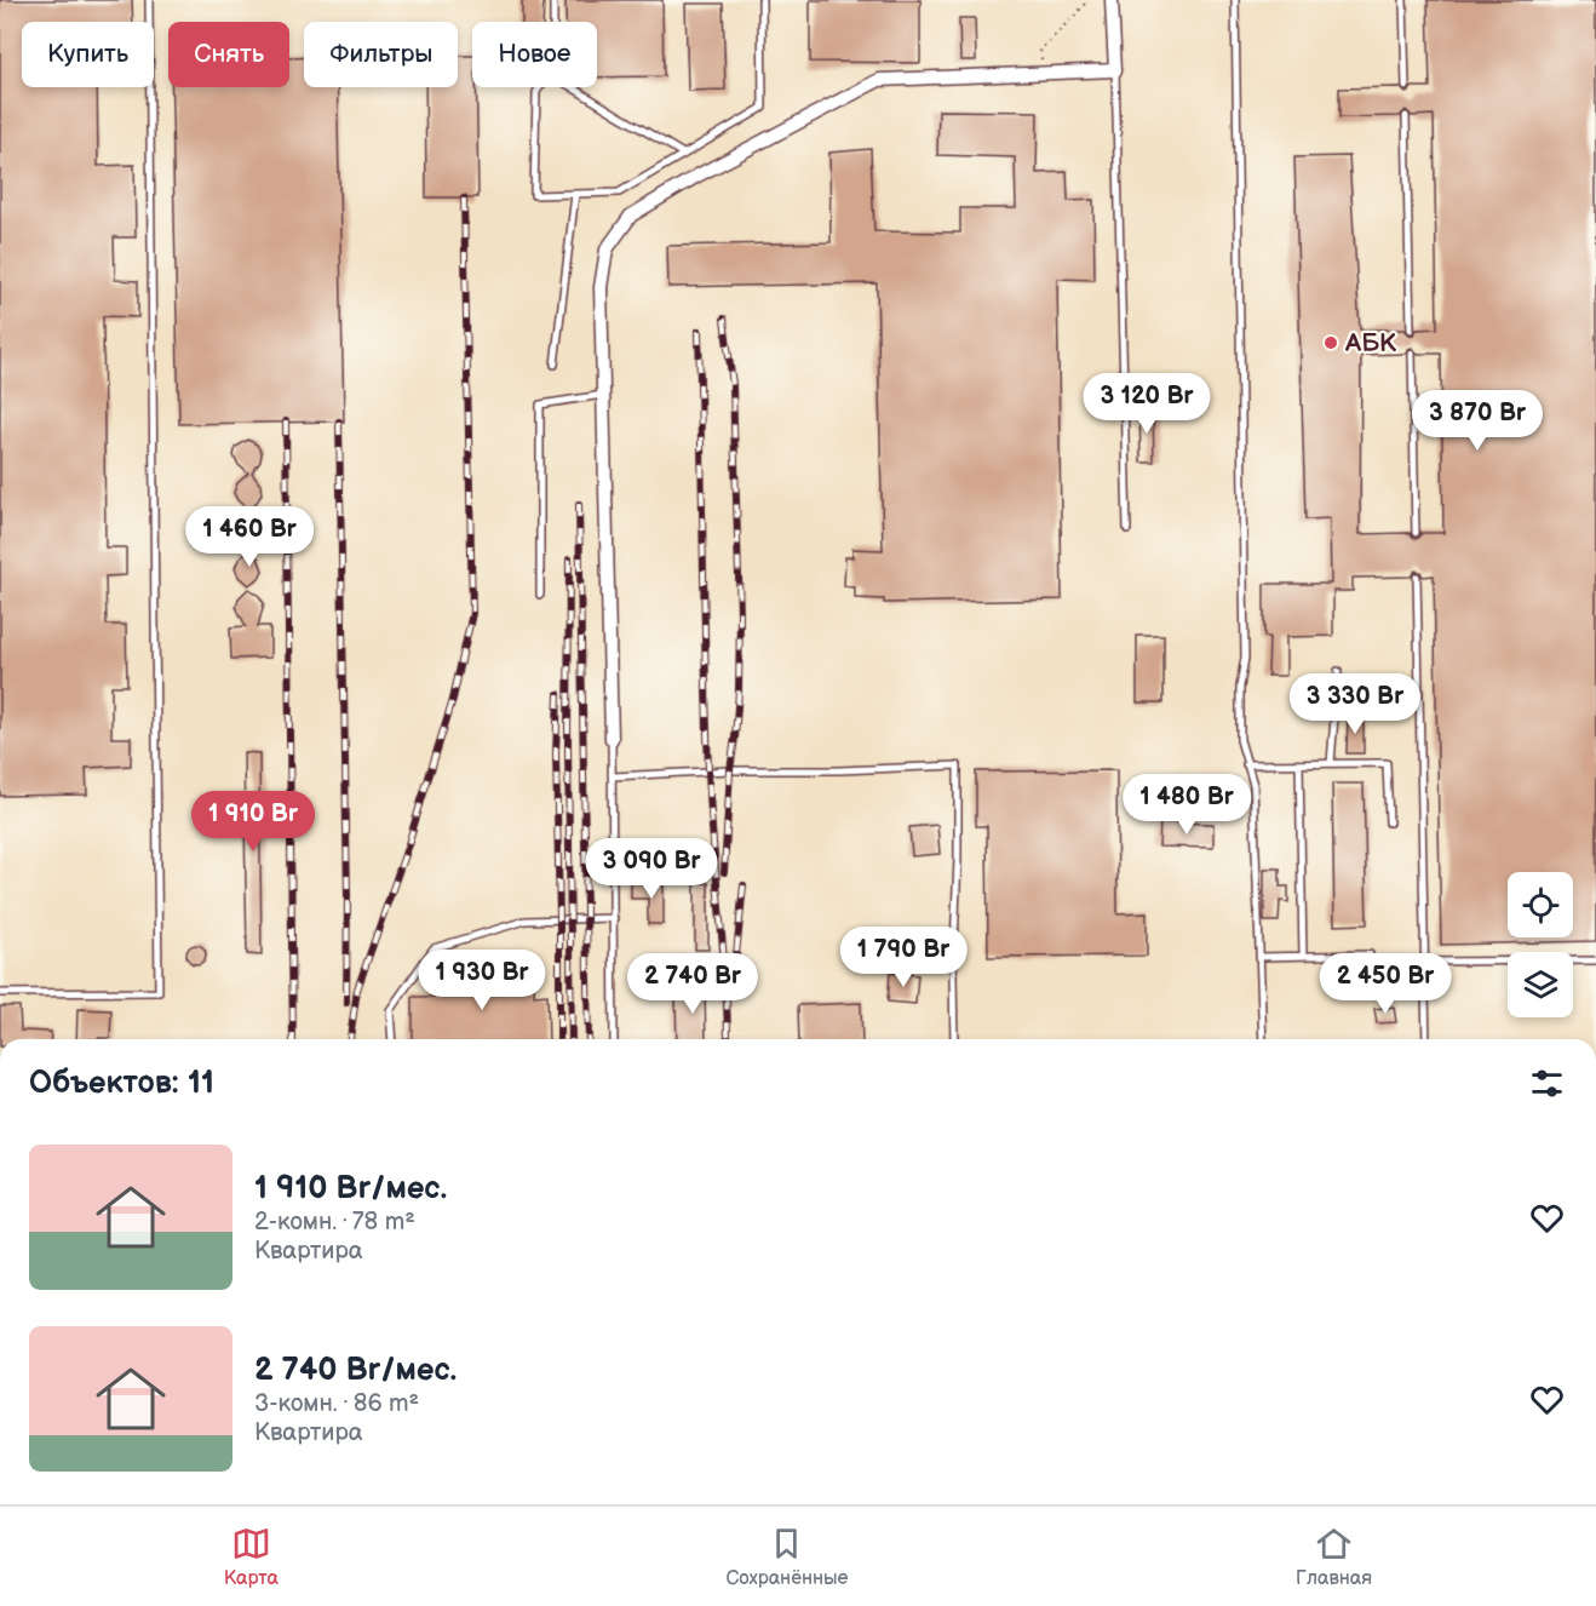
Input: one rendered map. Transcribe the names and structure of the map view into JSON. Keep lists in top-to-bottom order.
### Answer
{
  "places": ["АБК"],
  "page": {
    "chip": [
      "Купить",
      "Снять",
      "Фильтры",
      "Новое"
    ],
    "price": [
      "3 120 Br",
      "3 870 Br",
      "1 460 Br",
      "3 330 Br",
      "1 480 Br",
      "1 910 Br",
      "3 090 Br",
      "1 790 Br",
      "1 930 Br",
      "2 740 Br",
      "2 450 Br"
    ],
    "heading": "Объектов: 11",
    "list": [
      {
        "name": "1 910 Br/мес.",
        "note": "2-комн. · 78 m² · Квартира"
      },
      {
        "name": "2 740 Br/мес.",
        "note": "3-комн. · 86 m² · Квартира"
      }
    ],
    "tabs": ["Карта", "Сохранённые", "Главная"]
  }
}
